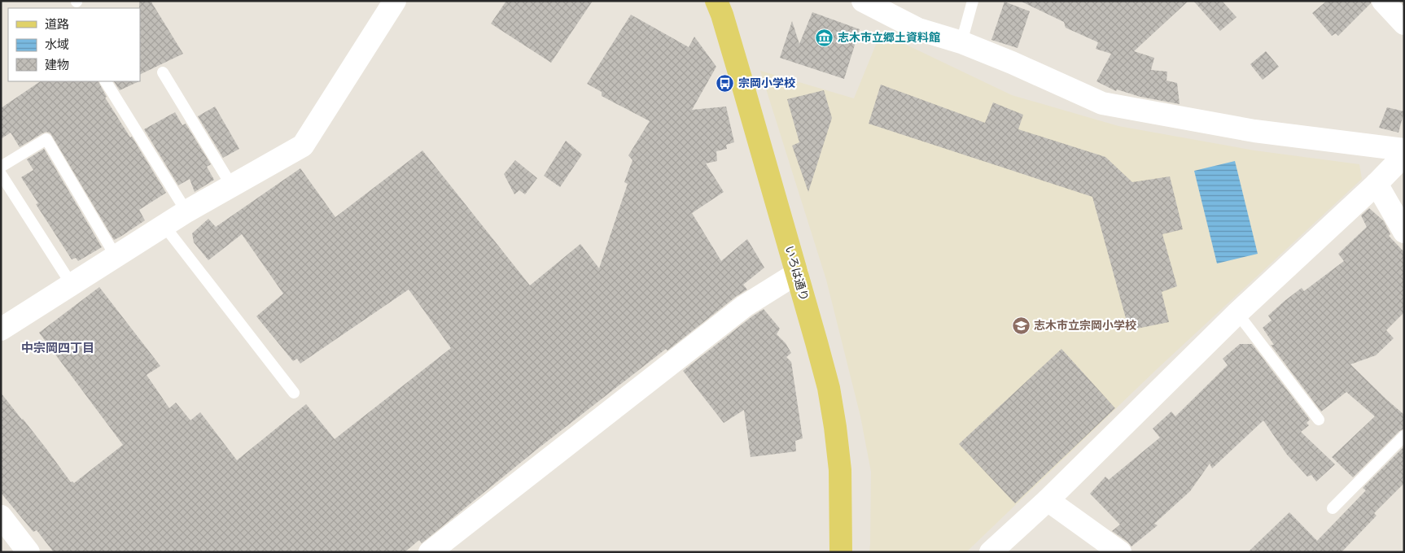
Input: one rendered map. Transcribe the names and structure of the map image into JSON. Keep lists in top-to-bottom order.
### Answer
{
  "streets": {
    "main road": ["いろは通り"]
  },
  "districts": ["中宗岡四丁目"],
  "places": {
    "museum": ["志木市立郷土資料館"],
    "bus stop": ["宗岡小学校"],
    "school or university": ["志木市立宗岡小学校"]
  },
  "legend": ["道路", "水域", "建物"]
}
